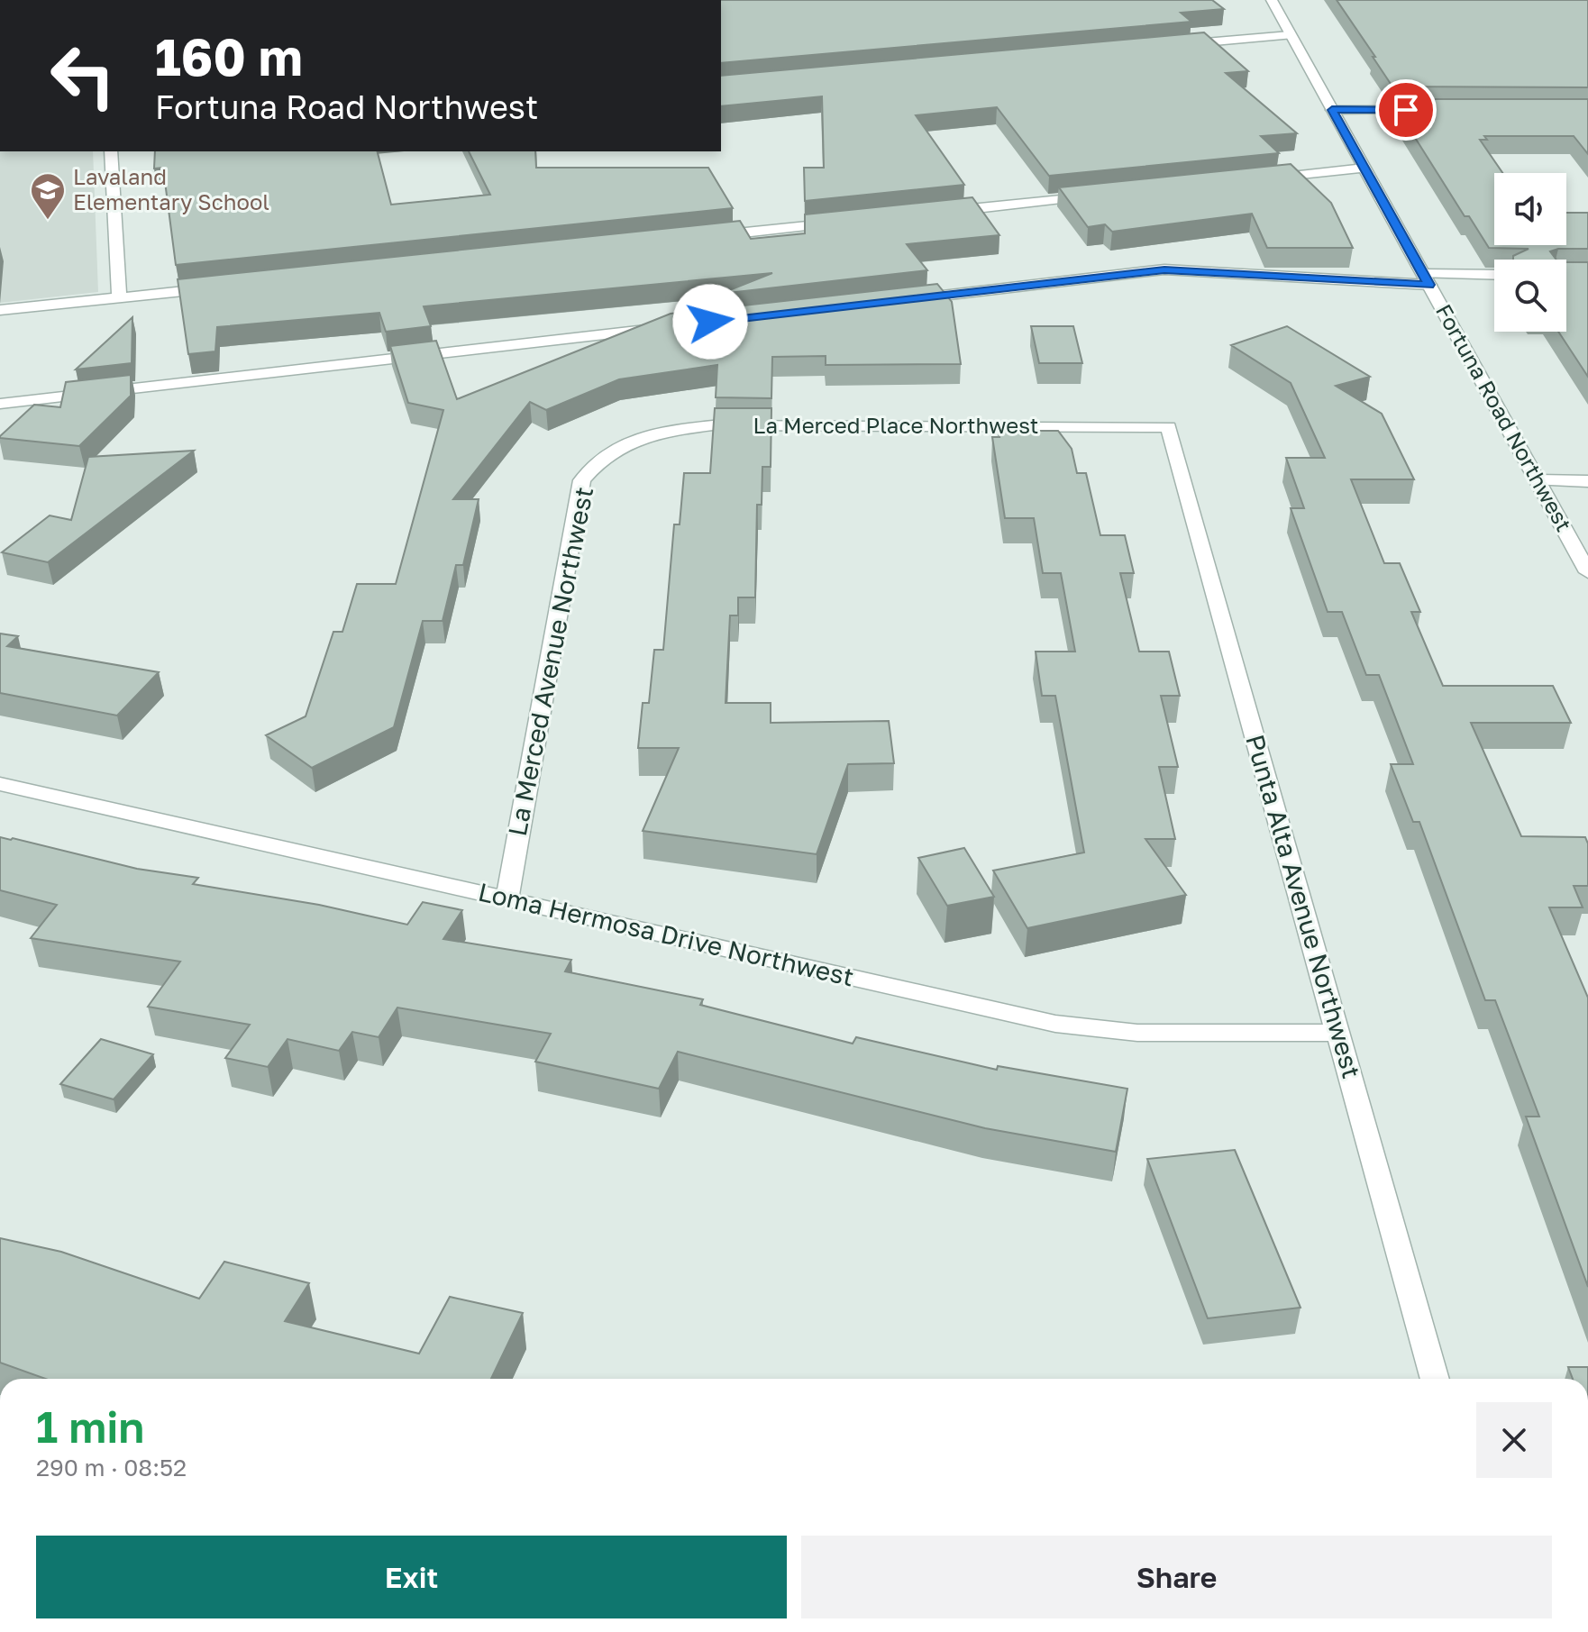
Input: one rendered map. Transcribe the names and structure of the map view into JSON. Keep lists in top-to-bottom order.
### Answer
{
  "streets": {
    "street": [
      "Fortuna Road Northwest",
      "La Merced Place Northwest",
      "La Merced Avenue Northwest",
      "Punta Alta Avenue Northwest",
      "Loma Hermosa Drive Northwest"
    ]
  },
  "crossings": [
    ["La Merced Place Northwest", "La Merced Avenue Northwest"],
    ["La Merced Place Northwest", "Punta Alta Avenue Northwest"],
    ["La Merced Avenue Northwest", "Loma Hermosa Drive Northwest"],
    ["Punta Alta Avenue Northwest", "Loma Hermosa Drive Northwest"]
  ],
  "places": {
    "school or university": ["Lavaland Elementary School"]
  },
  "page": {
    "turn": ["160 m", "Fortuna Road Northwest"],
    "heading": ["1 min", "290 m · 08:52"],
    "buttons": ["Exit", "Share"]
  }
}
